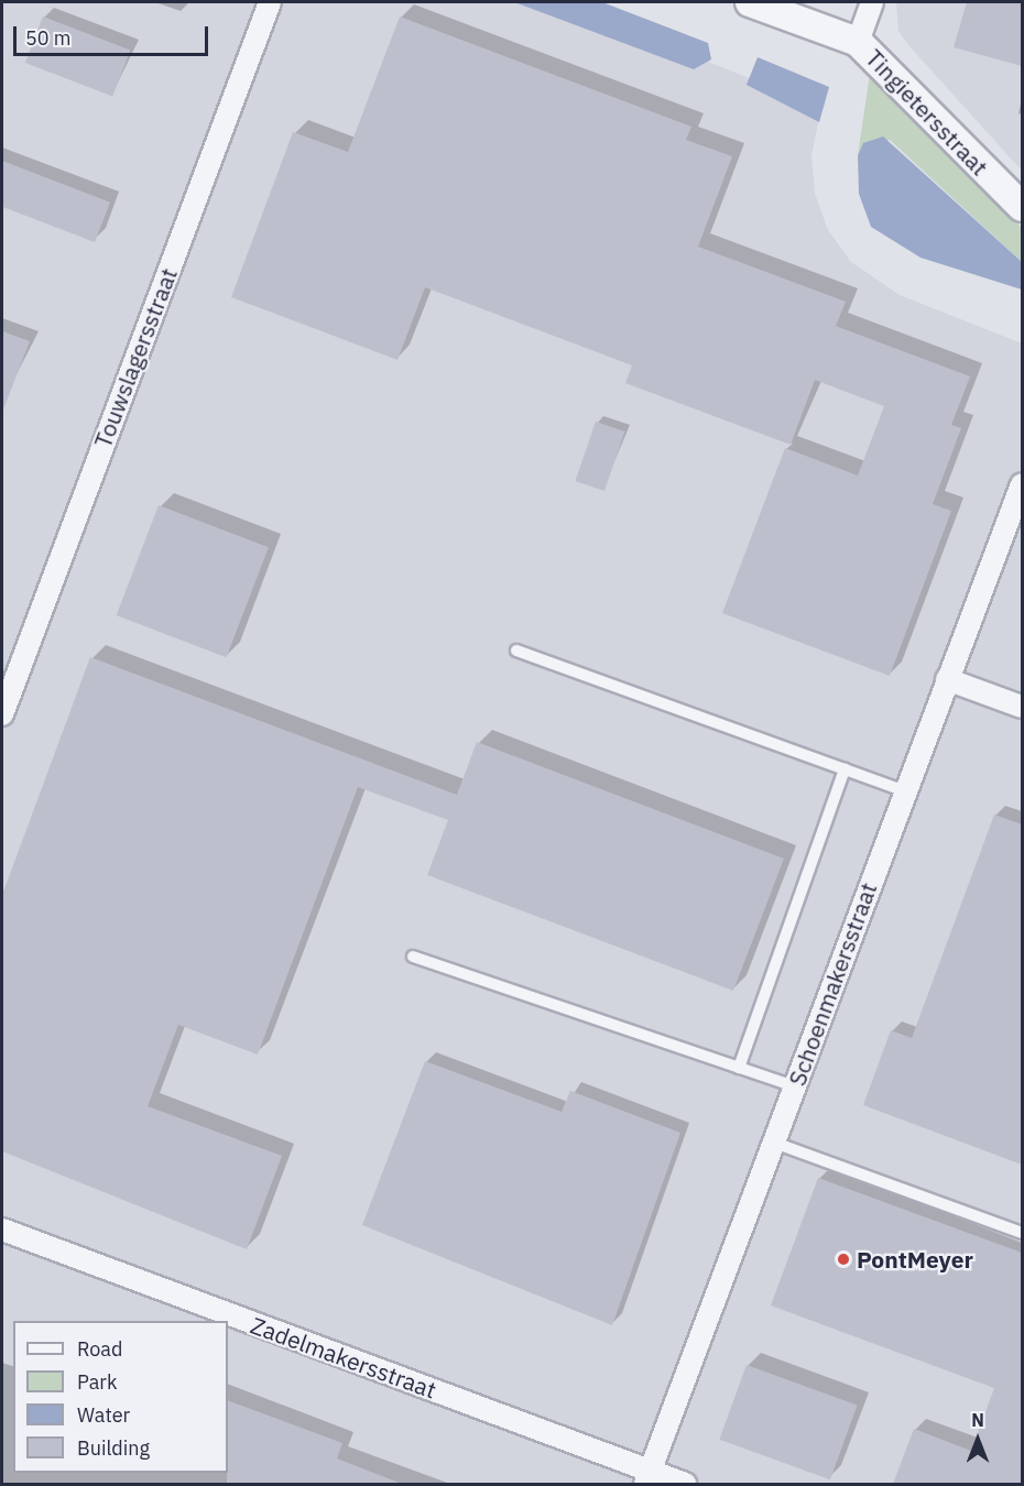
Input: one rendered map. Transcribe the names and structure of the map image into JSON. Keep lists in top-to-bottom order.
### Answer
{
  "streets": {
    "street": [
      "Tingietersstraat",
      "Touwslagersstraat",
      "Schoenmakersstraat",
      "Zadelmakersstraat"
    ]
  },
  "crossings": [
    ["Schoenmakersstraat", "Zadelmakersstraat"]
  ],
  "places": ["PontMeyer"],
  "legend": [
    "Road",
    "Park",
    "Water",
    "Building"
  ],
  "scale_bar": "50 m",
  "north": "top"
}
